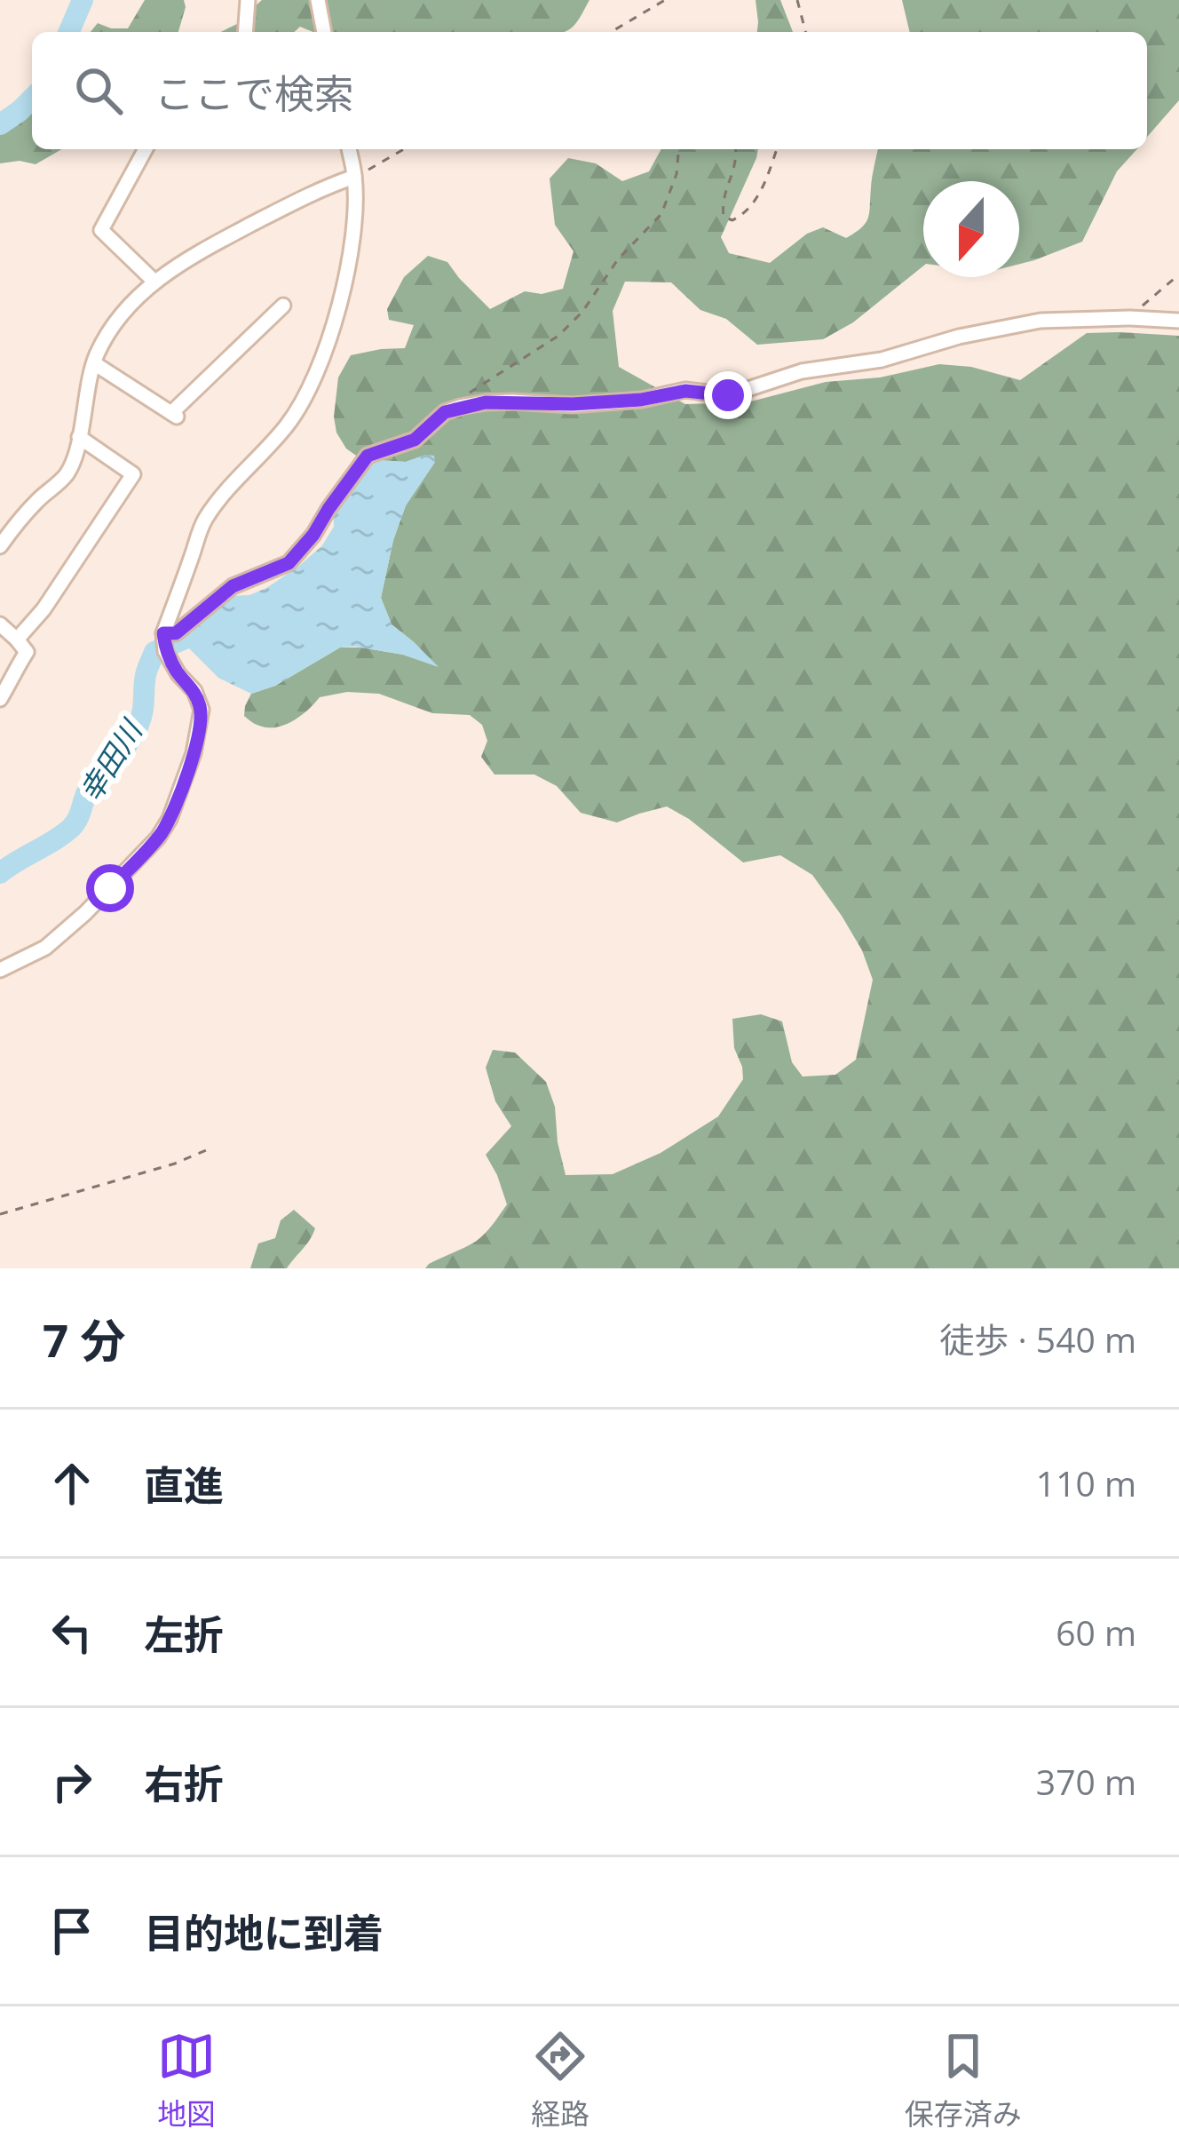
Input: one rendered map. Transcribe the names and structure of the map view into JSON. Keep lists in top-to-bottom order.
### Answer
{
  "water": ["幸田川"],
  "north": "bottom",
  "page": {
    "search": "ここで検索",
    "heading": ["7 分", "徒歩 · 540 m"],
    "list": [
      ["直進", "110 m"],
      ["左折", "60 m"],
      ["右折", "370 m"],
      "目的地に到着"
    ],
    "nav": ["地図", "経路", "保存済み"]
  }
}
